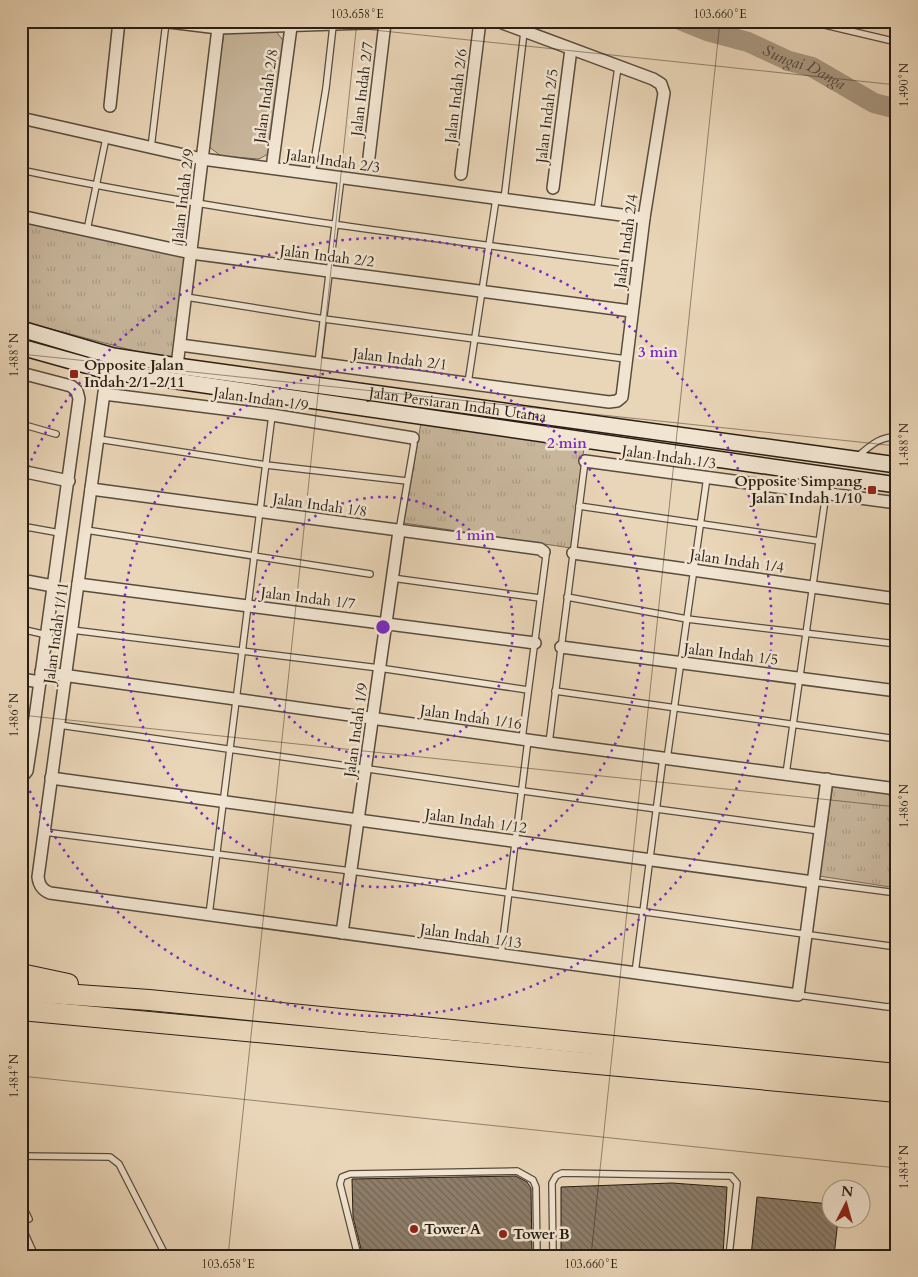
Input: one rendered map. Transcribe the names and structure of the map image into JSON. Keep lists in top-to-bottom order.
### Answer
{
  "streets": {
    "main road": ["Jalan Persiaran Indah Utama"],
    "street": [
      "Jalan Indah 2/7",
      "Jalan Indah 2/8",
      "Jalan Indah 2/6",
      "Jalan Indah 2/5",
      "Jalan Indah 2/3",
      "Jalan Indah 2/9",
      "Jalan Indah 2/4",
      "Jalan Indah 2/2",
      "Jalan Indah 2/1",
      "Jalan Indan 1/9",
      "Jalan Indah 1/3",
      "Jalan Indah 1/8",
      "Jalan Indah 1/4",
      "Jalan Indah 1/7",
      "Jalan Indah 1/11",
      "Jalan Indah 1/5",
      "Jalan Indah 1/16",
      "Jalan Indah 1/9",
      "Jalan Indah 1/12",
      "Jalan Indah 1/13"
    ]
  },
  "crossings": [
    ["Jalan Indah 2/8", "Jalan Indah 2/3"],
    ["Jalan Indah 2/3", "Jalan Indah 2/9"],
    ["Jalan Indah 2/3", "Jalan Indah 2/4"],
    ["Jalan Indah 2/9", "Jalan Indah 2/2"],
    ["Jalan Indah 2/9", "Jalan Indah 2/1"],
    ["Jalan Indah 2/9", "Jalan Persiaran Indah Utama"],
    ["Jalan Indah 2/4", "Jalan Indah 2/2"],
    ["Jalan Indah 2/4", "Jalan Indah 2/1"],
    ["Jalan Indan 1/9", "Jalan Indah 1/11"],
    ["Jalan Persiaran Indah Utama", "Jalan Indah 1/11"],
    ["Jalan Indah 1/8", "Jalan Indah 1/11"],
    ["Jalan Indah 1/8", "Jalan Indah 1/9"],
    ["Jalan Indah 1/7", "Jalan Indah 1/11"],
    ["Jalan Indah 1/7", "Jalan Indah 1/9"],
    ["Jalan Indah 1/11", "Jalan Indah 1/16"],
    ["Jalan Indah 1/11", "Jalan Indah 1/12"],
    ["Jalan Indah 1/11", "Jalan Indah 1/13"],
    ["Jalan Indah 1/16", "Jalan Indah 1/9"],
    ["Jalan Indah 1/9", "Jalan Indah 1/12"],
    ["Jalan Indah 1/9", "Jalan Indah 1/13"]
  ],
  "water": ["Sungai Danga"],
  "places": {
    "transit": ["Opposite Jalan Indah 2/1-2/11", "Opposite Simpang Jalan Indah 1/10"],
    "other": ["Tower A", "Tower B"]
  },
  "north": "top",
  "coordinates": [
    "103.658°E",
    "103.660°E",
    "1.490°N",
    "1.488°N",
    "1.486°N",
    "1.484°N"
  ],
  "rings": ["3 min", "2 min", "1 min"]
}
